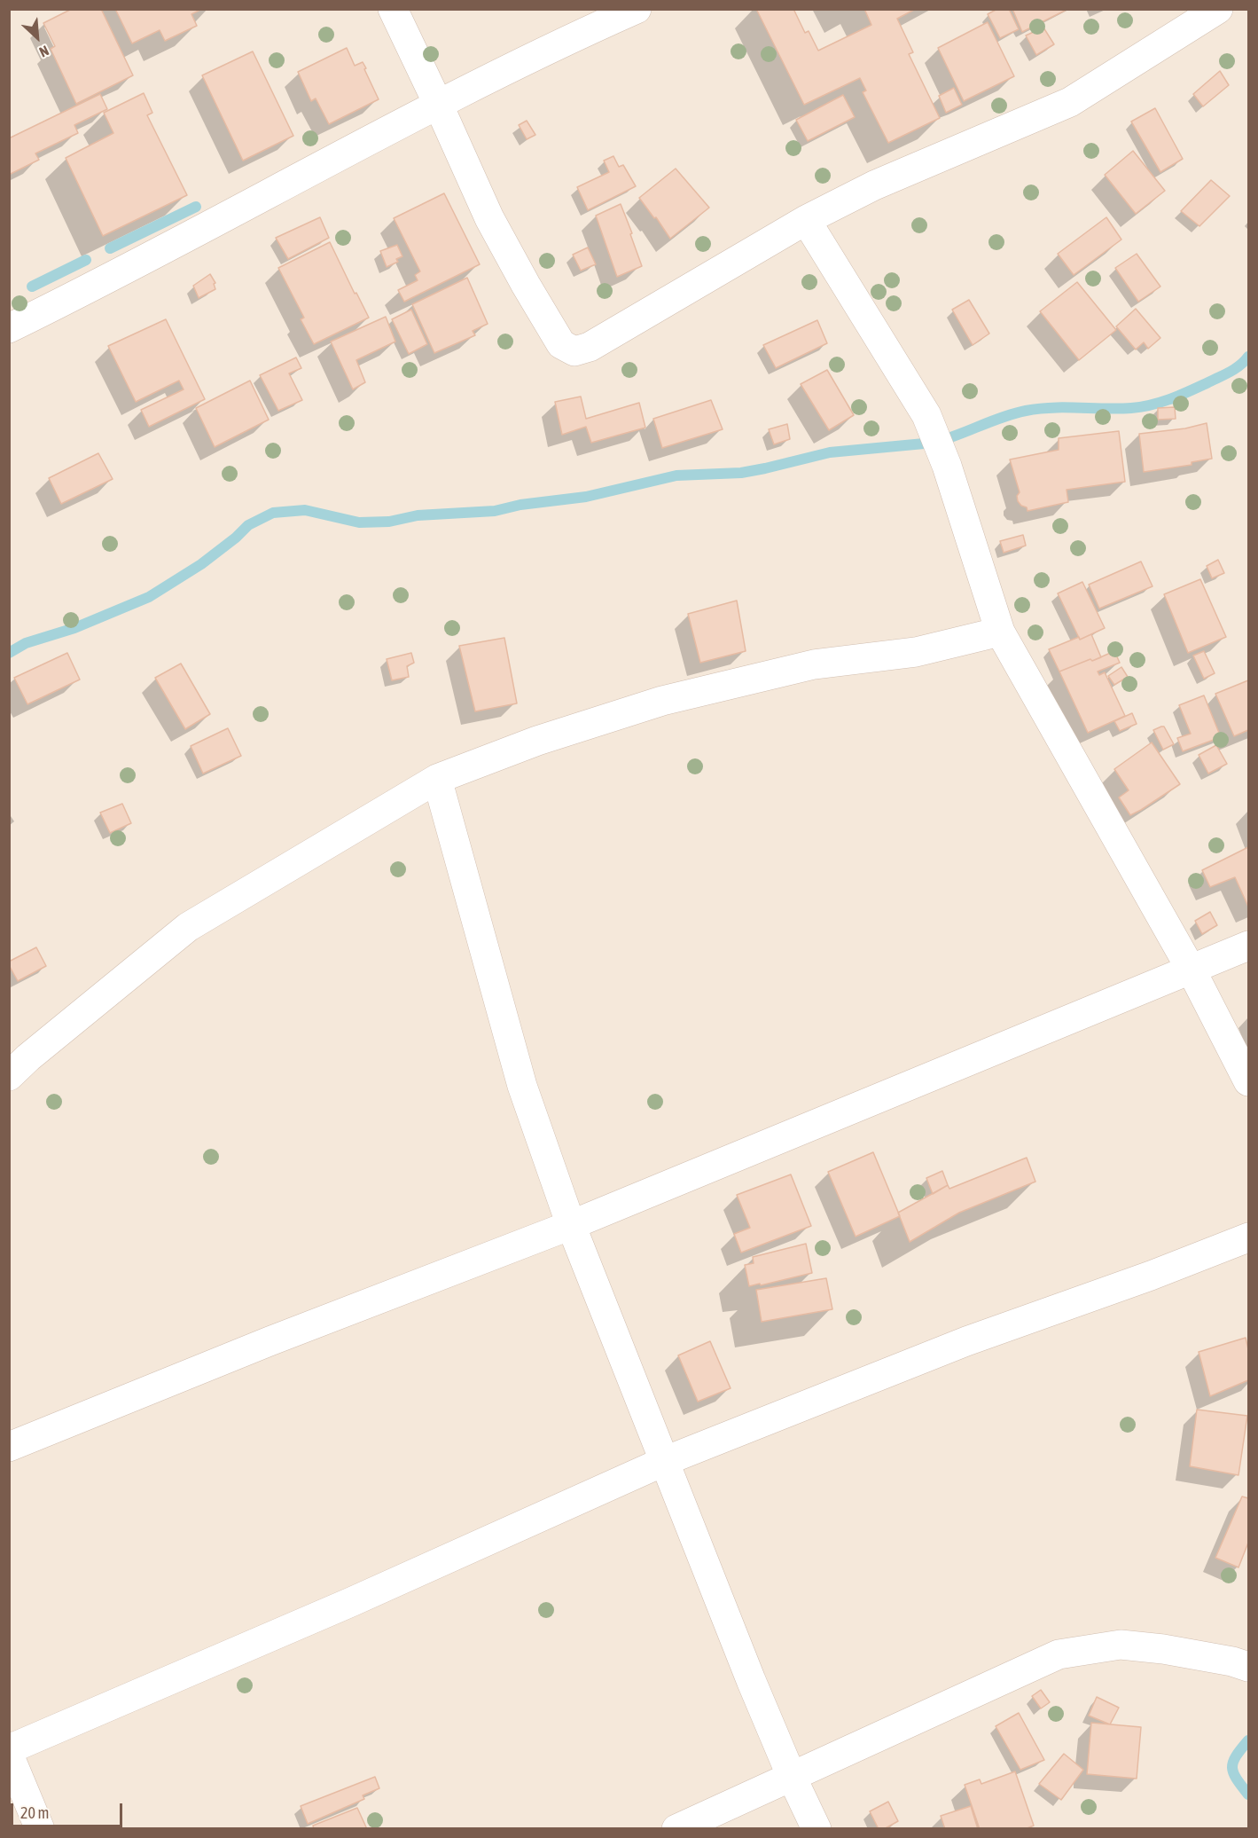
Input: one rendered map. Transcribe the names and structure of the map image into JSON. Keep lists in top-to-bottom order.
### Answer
{
  "scale_bar": "20 m",
  "north": "bottom right"
}
